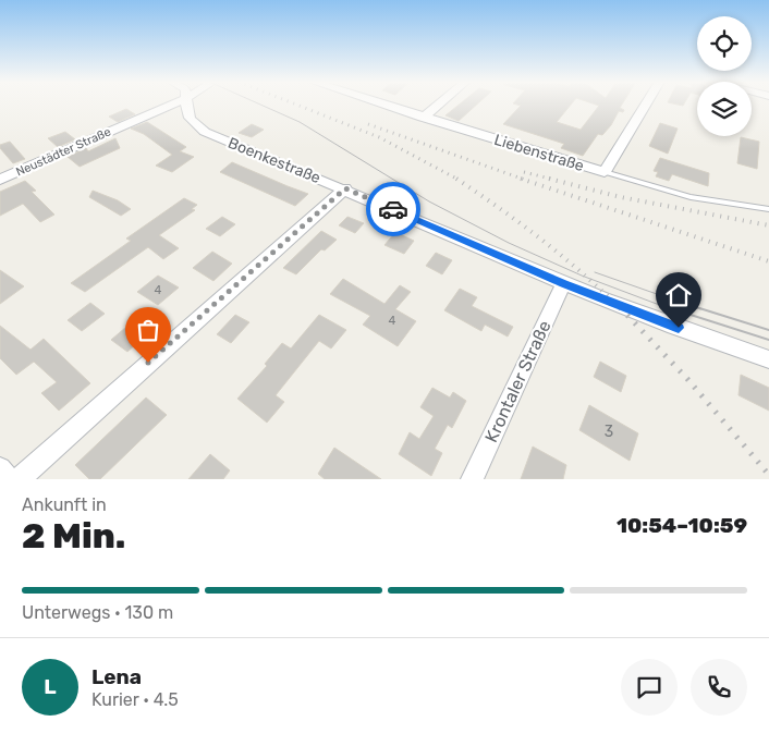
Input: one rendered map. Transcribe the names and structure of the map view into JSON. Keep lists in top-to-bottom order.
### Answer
{
  "streets": {
    "street": [
      "Neustädter Straße",
      "Liebenstraße",
      "Boenkestraße",
      "Krontaler Straße"
    ]
  },
  "crossings": [
    ["Boenkestraße", "Krontaler Straße"]
  ],
  "house_numbers": ["4", "4", "3"],
  "page": {
    "heading": ["2 Min.", "Ankunft in", "10:54–10:59"],
    "panel": ["Lena", "Kurier · 4.5"],
    "bar": "Unterwegs · 130 m",
    "round": "L"
  }
}
